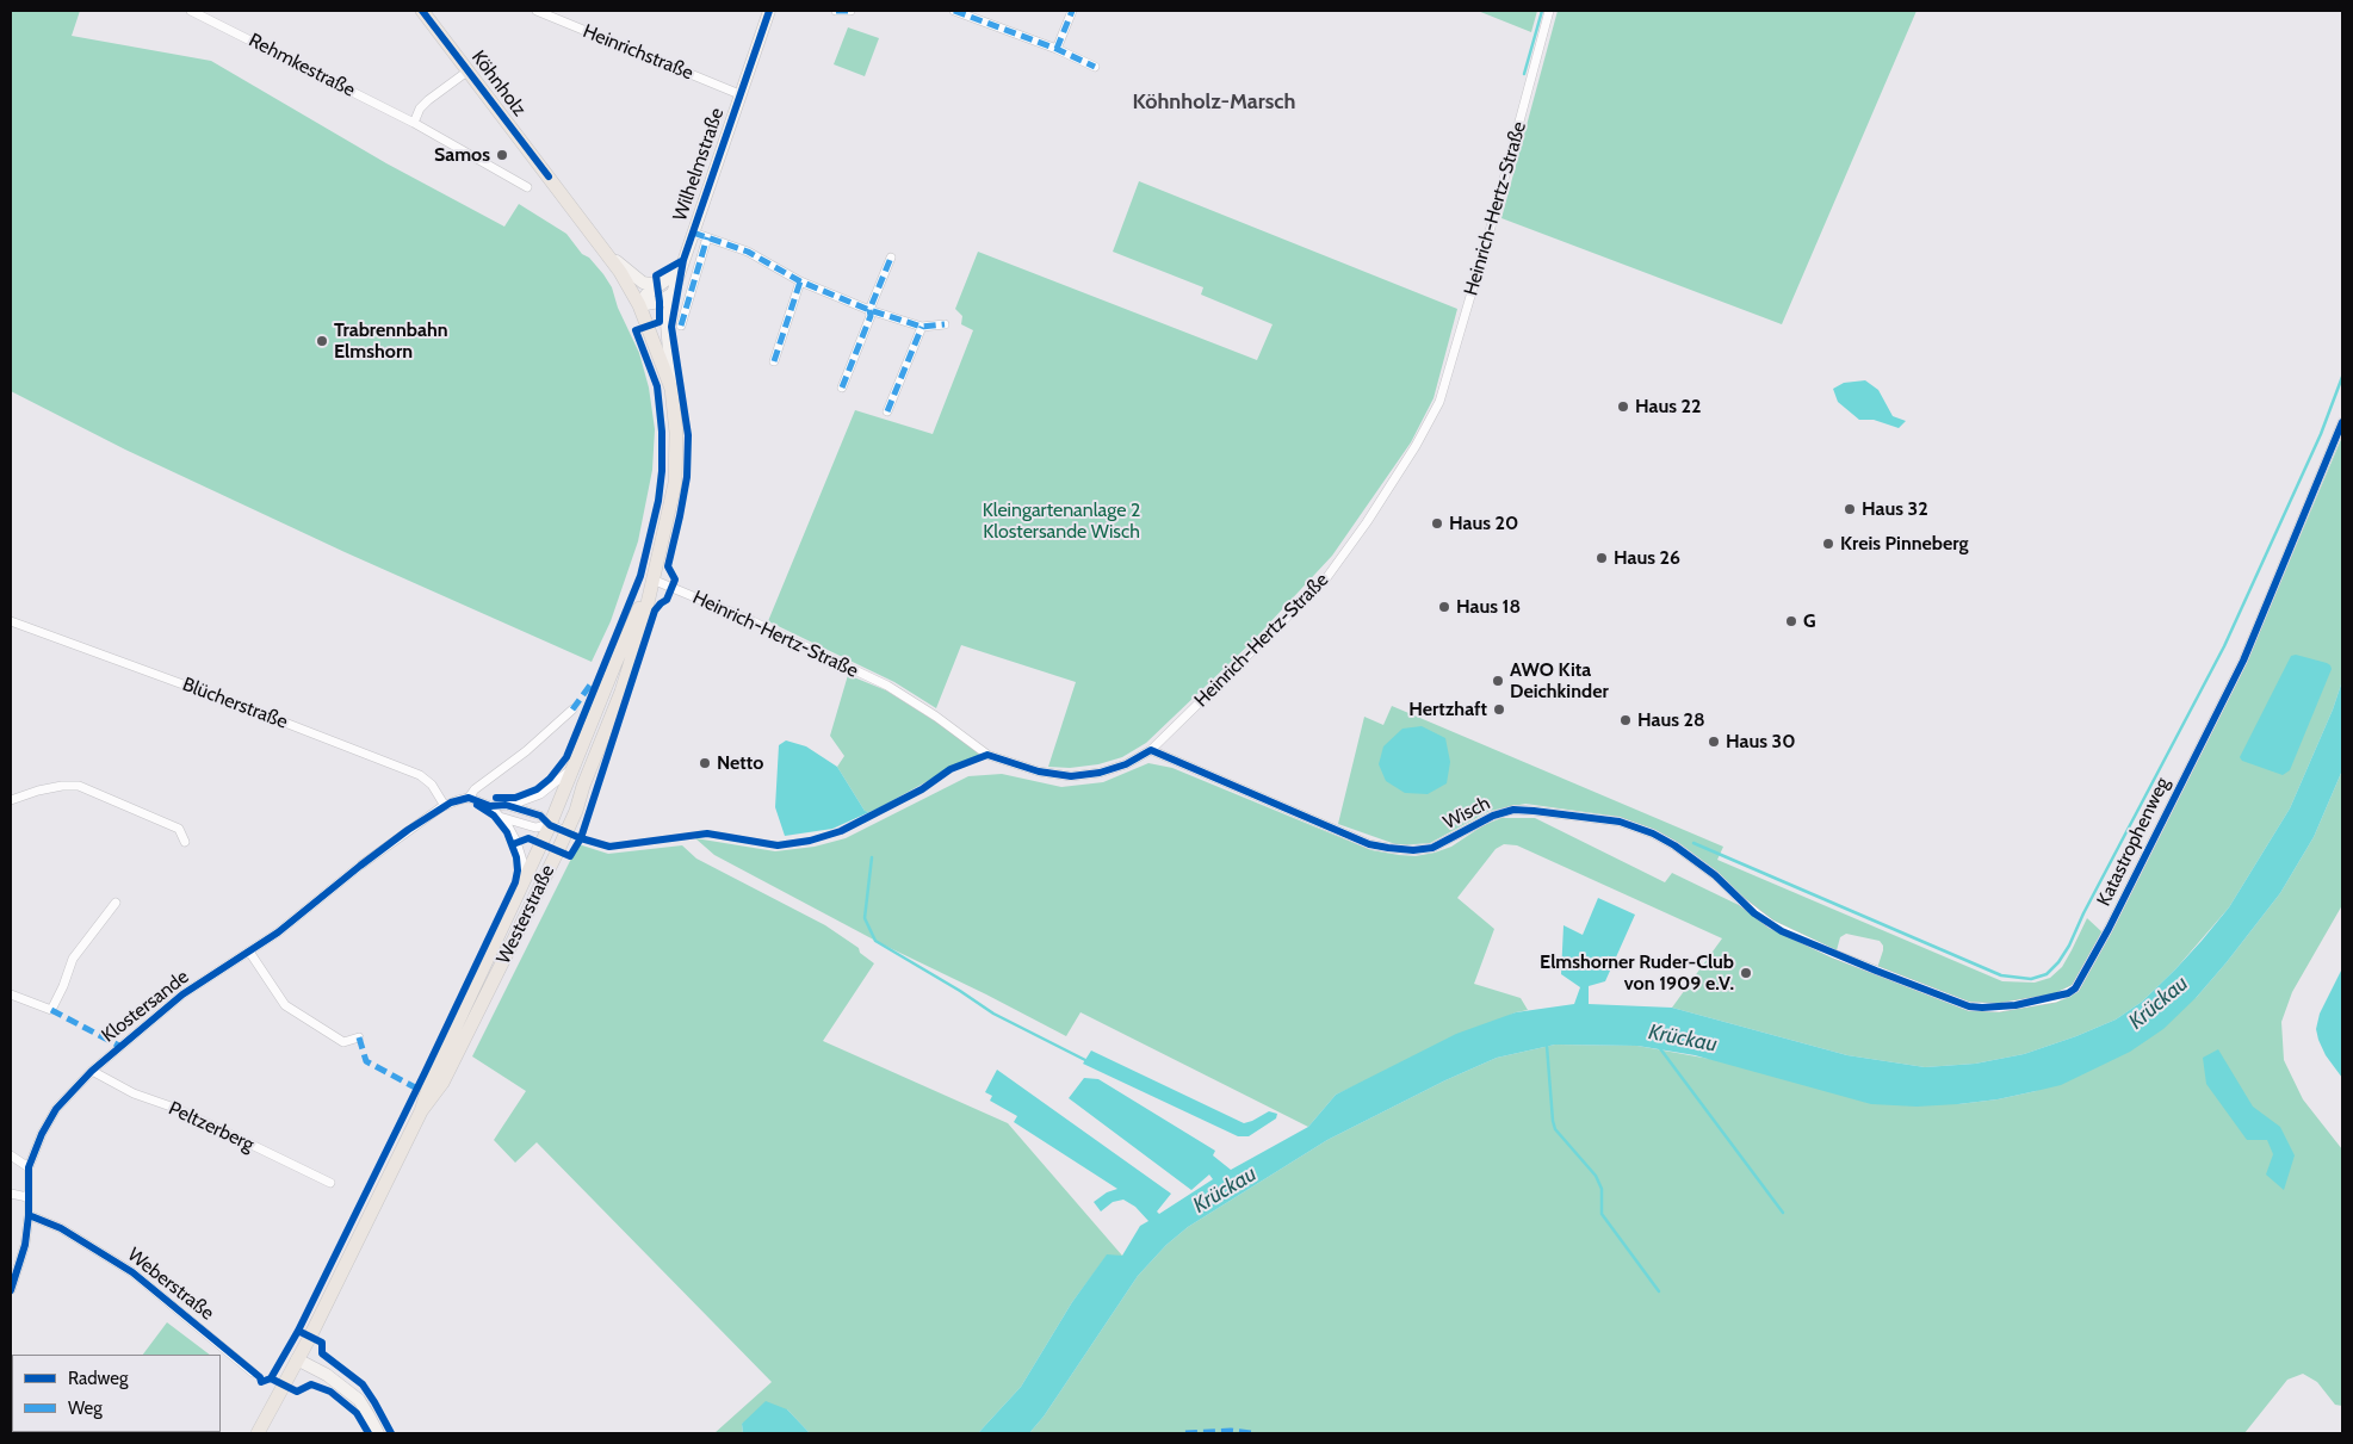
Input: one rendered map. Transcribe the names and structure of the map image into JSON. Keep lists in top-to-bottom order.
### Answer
{
  "streets": {
    "main road": ["Köhnholz", "Wilhelmstraße", "Westerstraße"],
    "street": [
      "Heinrichstraße",
      "Rehmkestraße",
      "Heinrich-Hertz-Straße",
      "Blücherstraße",
      "Wisch",
      "Katastrophenweg",
      "Klostersande",
      "Peltzerberg",
      "Weberstraße"
    ]
  },
  "crossings": [
    ["Heinrichstraße", "Wilhelmstraße"],
    ["Köhnholz", "Wilhelmstraße"],
    ["Köhnholz", "Heinrich-Hertz-Straße"],
    ["Köhnholz", "Westerstraße"],
    ["Heinrich-Hertz-Straße", "Wisch"],
    ["Heinrich-Hertz-Straße", "Westerstraße"],
    ["Blücherstraße", "Klostersande"],
    ["Wisch", "Katastrophenweg"],
    ["Klostersande", "Peltzerberg"],
    ["Klostersande", "Weberstraße"]
  ],
  "districts": ["Köhnholz-Marsch"],
  "water": ["Krückau"],
  "parks": ["Kleingartenanlage 2 Klostersande Wisch"],
  "places": [
    "Samos",
    "Trabrennbahn Elmshorn",
    "Haus 22",
    "Haus 32",
    "Haus 20",
    "Kreis Pinneberg",
    "Haus 26",
    "Haus 18",
    "G",
    "AWO Kita Deichkinder",
    "Hertzhaft",
    "Haus 28",
    "Haus 30",
    "Netto",
    "Elmshorner Ruder-Club von 1909 e.V."
  ],
  "legend": ["Radweg", "Weg"]
}
